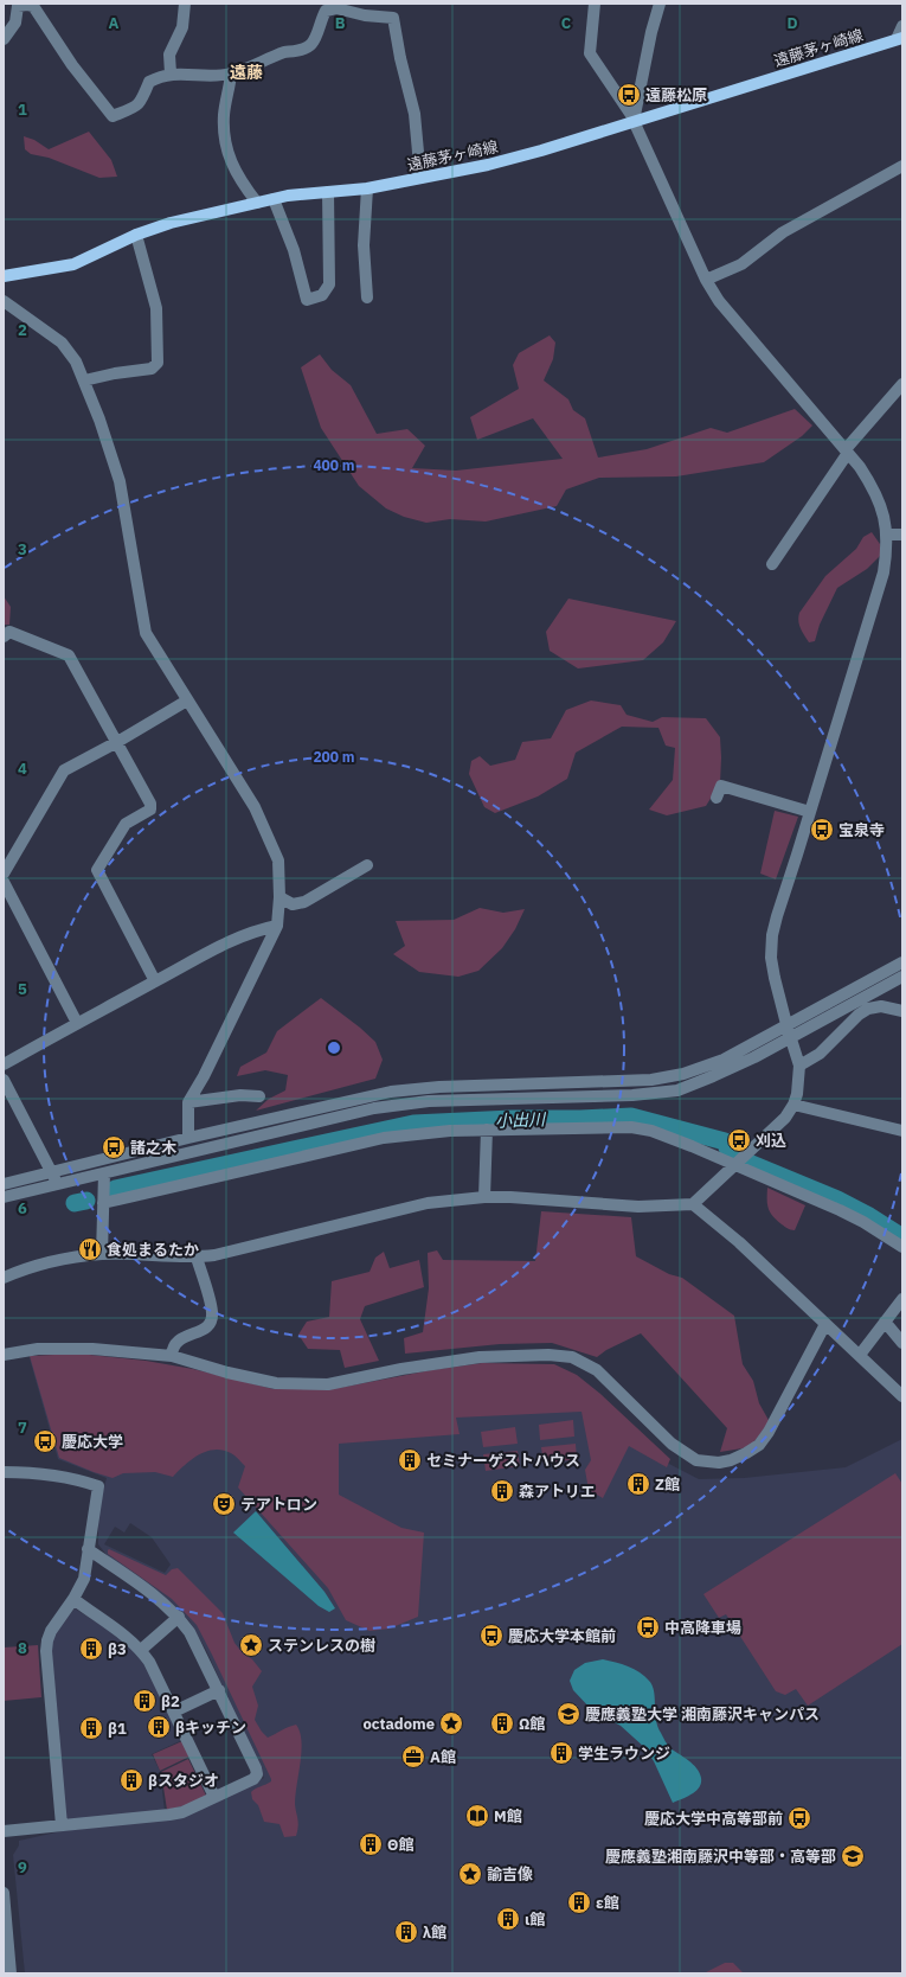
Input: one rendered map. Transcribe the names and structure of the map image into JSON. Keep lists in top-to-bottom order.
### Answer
{
  "streets": {
    "main road": ["遠藤茅ヶ崎線"]
  },
  "districts": ["遠藤"],
  "water": ["小出川"],
  "places": {
    "bus stop": [
      "遠藤松原",
      "宝泉寺",
      "刈込",
      "諸之木",
      "慶応大学",
      "中高降車場",
      "慶応大学本館前",
      "慶応大学中高等部前"
    ],
    "restaurant": ["食処まるたか"],
    "building": [
      "セミナーゲストハウス",
      "Ζ館",
      "森アトリエ",
      "β3",
      "β2",
      "Ω館",
      "βキッチン",
      "β1",
      "学生ラウンジ",
      "βスタジオ",
      "Θ館",
      "ε館",
      "ι館",
      "λ館"
    ],
    "theatre": ["テアトロン"],
    "place": ["ステンレスの樹", "octadome", "諭吉像"],
    "school or university": ["慶應義塾大学 湘南藤沢キャンパス", "慶應義塾湘南藤沢中等部・高等部"],
    "office": ["A館"],
    "library": ["Μ館"]
  },
  "grid": {
    "columns": [
      "A",
      "B",
      "C",
      "D"
    ],
    "rows": [
      "1",
      "2",
      "3",
      "4",
      "5",
      "6",
      "7",
      "8",
      "9"
    ]
  },
  "rings": ["400 m", "200 m"]
}
